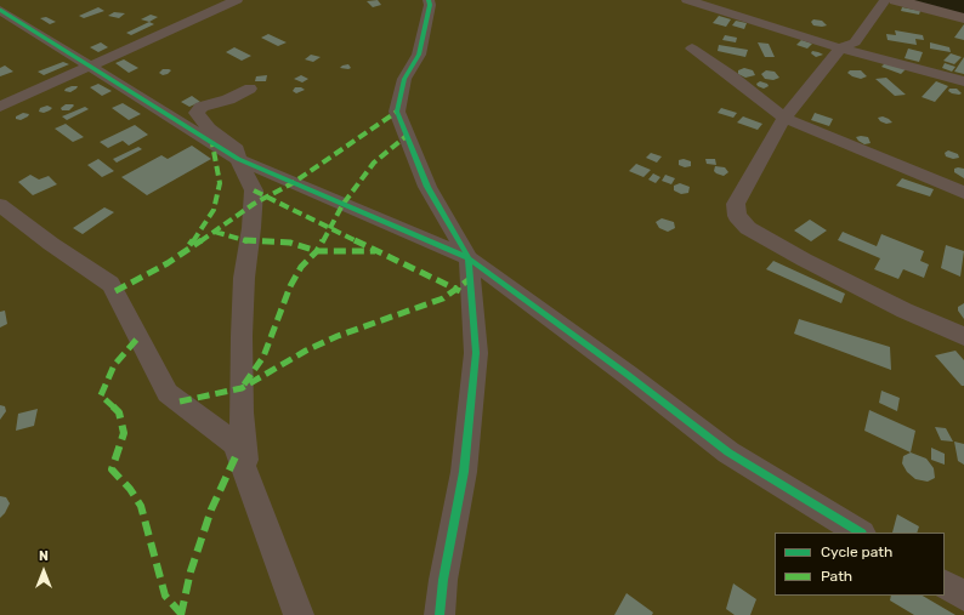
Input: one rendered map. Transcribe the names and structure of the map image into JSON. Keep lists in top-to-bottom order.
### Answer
{
  "legend": ["Cycle path", "Path"],
  "north": "top"
}
